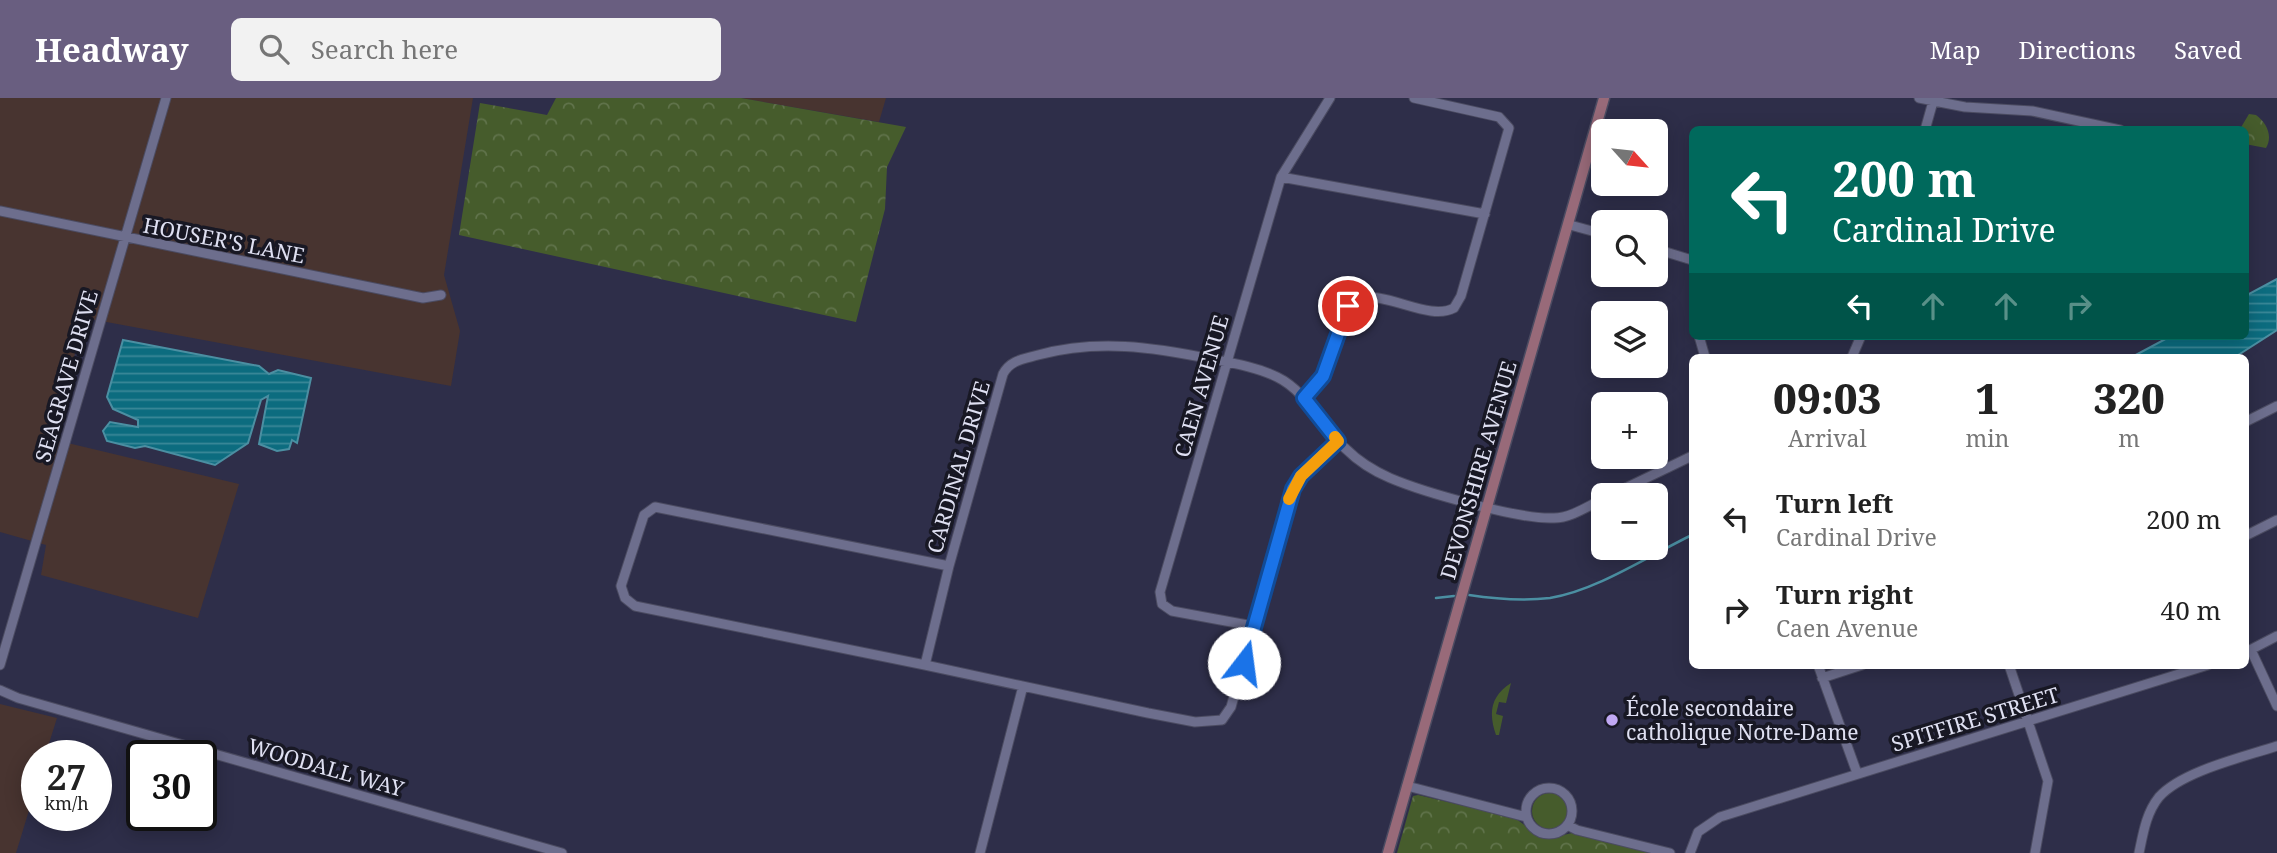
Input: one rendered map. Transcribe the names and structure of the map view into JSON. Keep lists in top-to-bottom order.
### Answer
{
  "streets": {
    "main road": ["DEVONSHIRE AVENUE"],
    "street": [
      "HOUSER'S LANE",
      "SEAGRAVE DRIVE",
      "CAEN AVENUE",
      "CARDINAL DRIVE",
      "SPITFIRE STREET",
      "WOODALL WAY"
    ]
  },
  "crossings": [
    ["HOUSER'S LANE", "SEAGRAVE DRIVE"],
    ["CAEN AVENUE", "CARDINAL DRIVE"],
    ["CARDINAL DRIVE", "DEVONSHIRE AVENUE"]
  ],
  "places": ["École secondaire catholique Notre-Dame"],
  "north": "bottom right",
  "page": {
    "header": "Headway",
    "search": "Search here",
    "nav": ["Map", "Directions", "Saved"],
    "map_buttons": ["+", "−"],
    "turn": ["200 m", "Cardinal Drive"],
    "eta": [
      "09:03",
      "Arrival",
      "1",
      "min",
      "320",
      "m"
    ],
    "list": [
      {
        "name": "Turn left",
        "note": "Cardinal Drive",
        "value": "200 m"
      },
      {
        "name": "Turn right",
        "note": "Caen Avenue",
        "value": "40 m"
      }
    ],
    "speed": "27 km/h",
    "limit": "30"
  }
}
